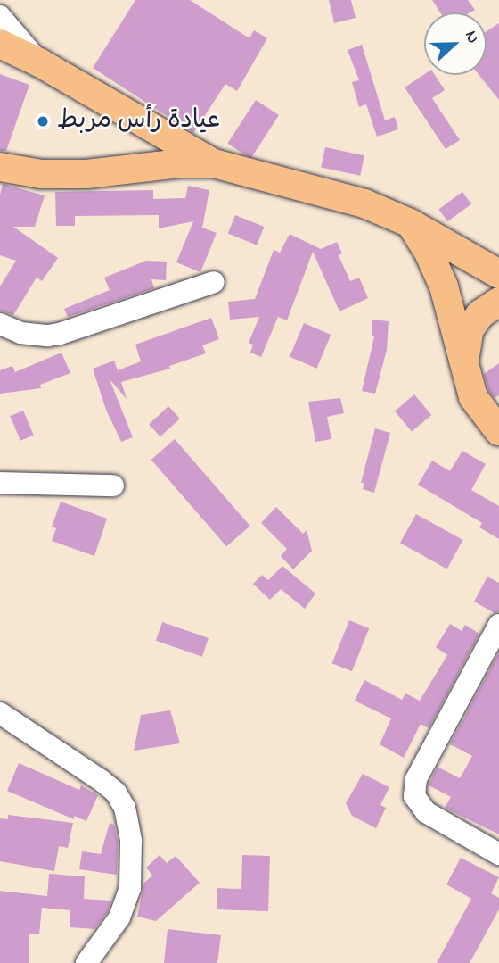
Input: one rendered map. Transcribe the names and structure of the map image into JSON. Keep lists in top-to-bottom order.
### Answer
{
  "places": ["عيادة رأس مربط"],
  "north": "right"
}
